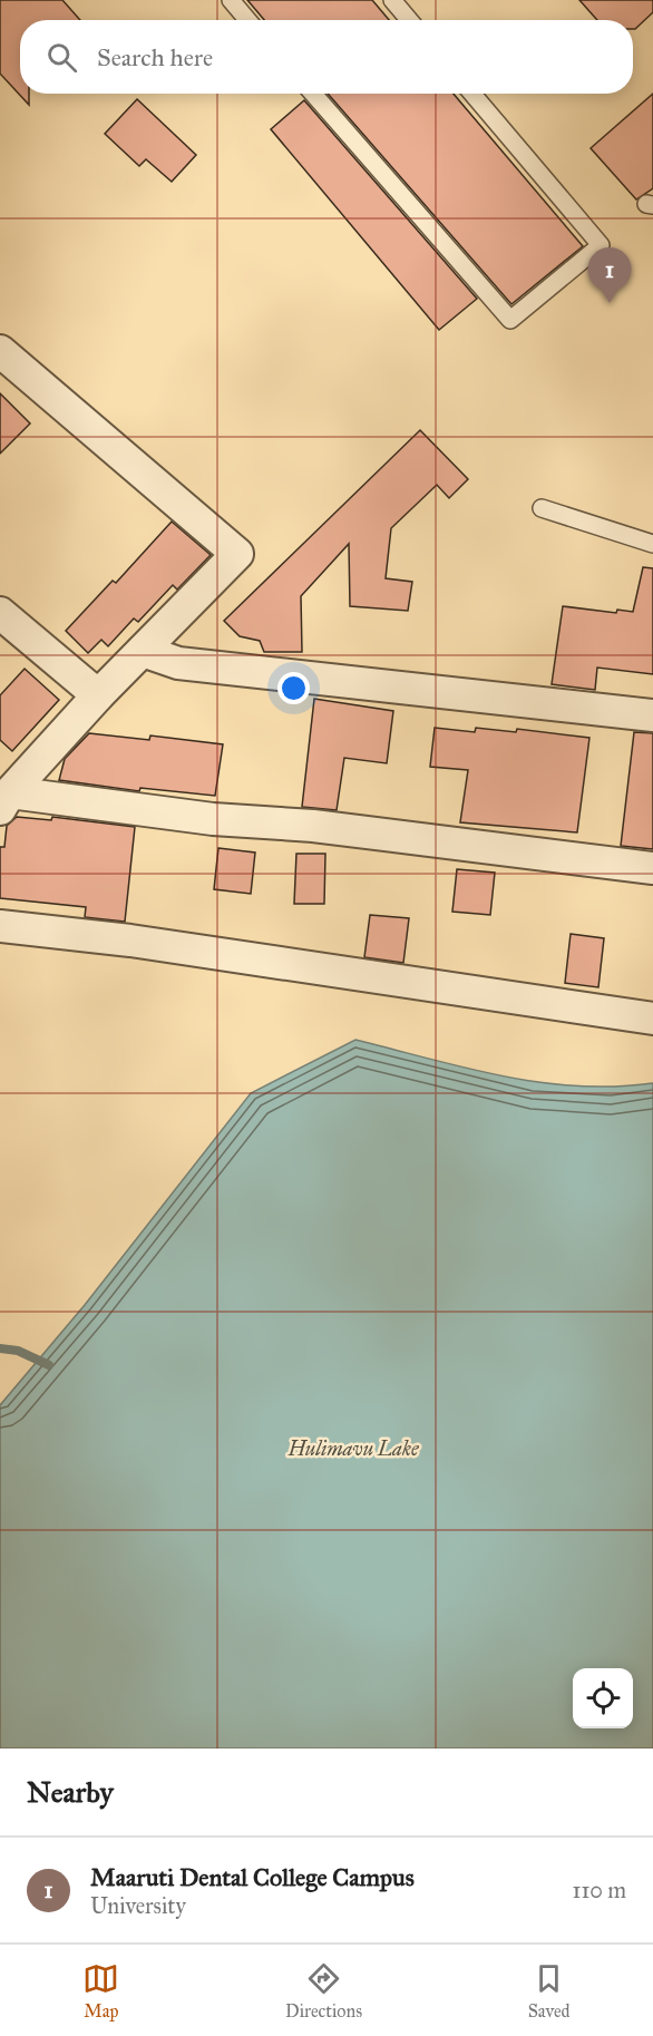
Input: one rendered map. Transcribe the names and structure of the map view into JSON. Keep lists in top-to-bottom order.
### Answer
{
  "water": ["Hulimavu Lake"],
  "page": {
    "search": "Search here",
    "pins": "1",
    "heading": "Nearby",
    "list": [
      {
        "mark": "1",
        "name": "Maaruti Dental College Campus",
        "note": "University",
        "value": "110 m"
      }
    ],
    "nav": ["Map", "Directions", "Saved"]
  }
}
